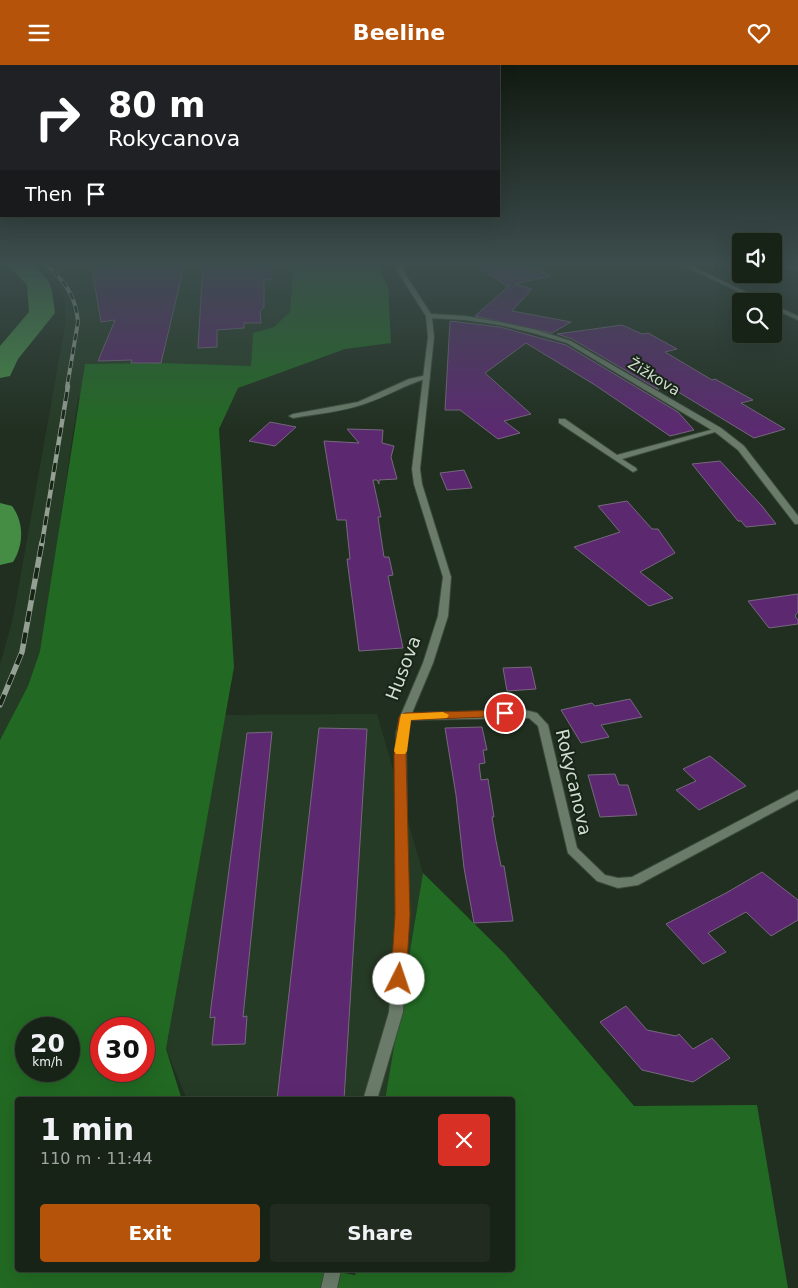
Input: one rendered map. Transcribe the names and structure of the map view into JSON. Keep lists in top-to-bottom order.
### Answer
{
  "streets": {
    "street": ["Žižkova", "Husova", "Rokycanova"]
  },
  "crossings": [
    ["Husova", "Rokycanova"]
  ],
  "page": {
    "header": "Beeline",
    "turn": ["80 m", "Rokycanova"],
    "then": "Then",
    "speed": "20 km/h",
    "limit": "30",
    "heading": ["1 min", "110 m · 11:44"],
    "buttons": ["Exit", "Share"]
  }
}
